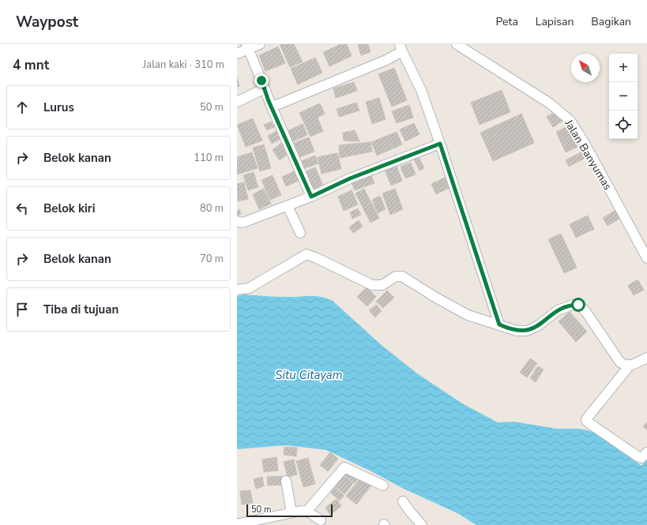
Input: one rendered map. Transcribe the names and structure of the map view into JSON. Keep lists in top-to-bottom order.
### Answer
{
  "streets": {
    "street": ["Jalan Banyumas"]
  },
  "water": ["Situ Citayam"],
  "scale_bar": "50 m",
  "north": "top left",
  "page": {
    "header": "Waypost",
    "nav": ["Peta", "Lapisan", "Bagikan"],
    "heading": ["4 mnt", "Jalan kaki · 310 m"],
    "map_buttons": ["+", "−"],
    "list": [
      ["Lurus", "50 m"],
      ["Belok kanan", "110 m"],
      ["Belok kiri", "80 m"],
      ["Belok kanan", "70 m"],
      "Tiba di tujuan"
    ],
    "scale": "50 m"
  }
}
